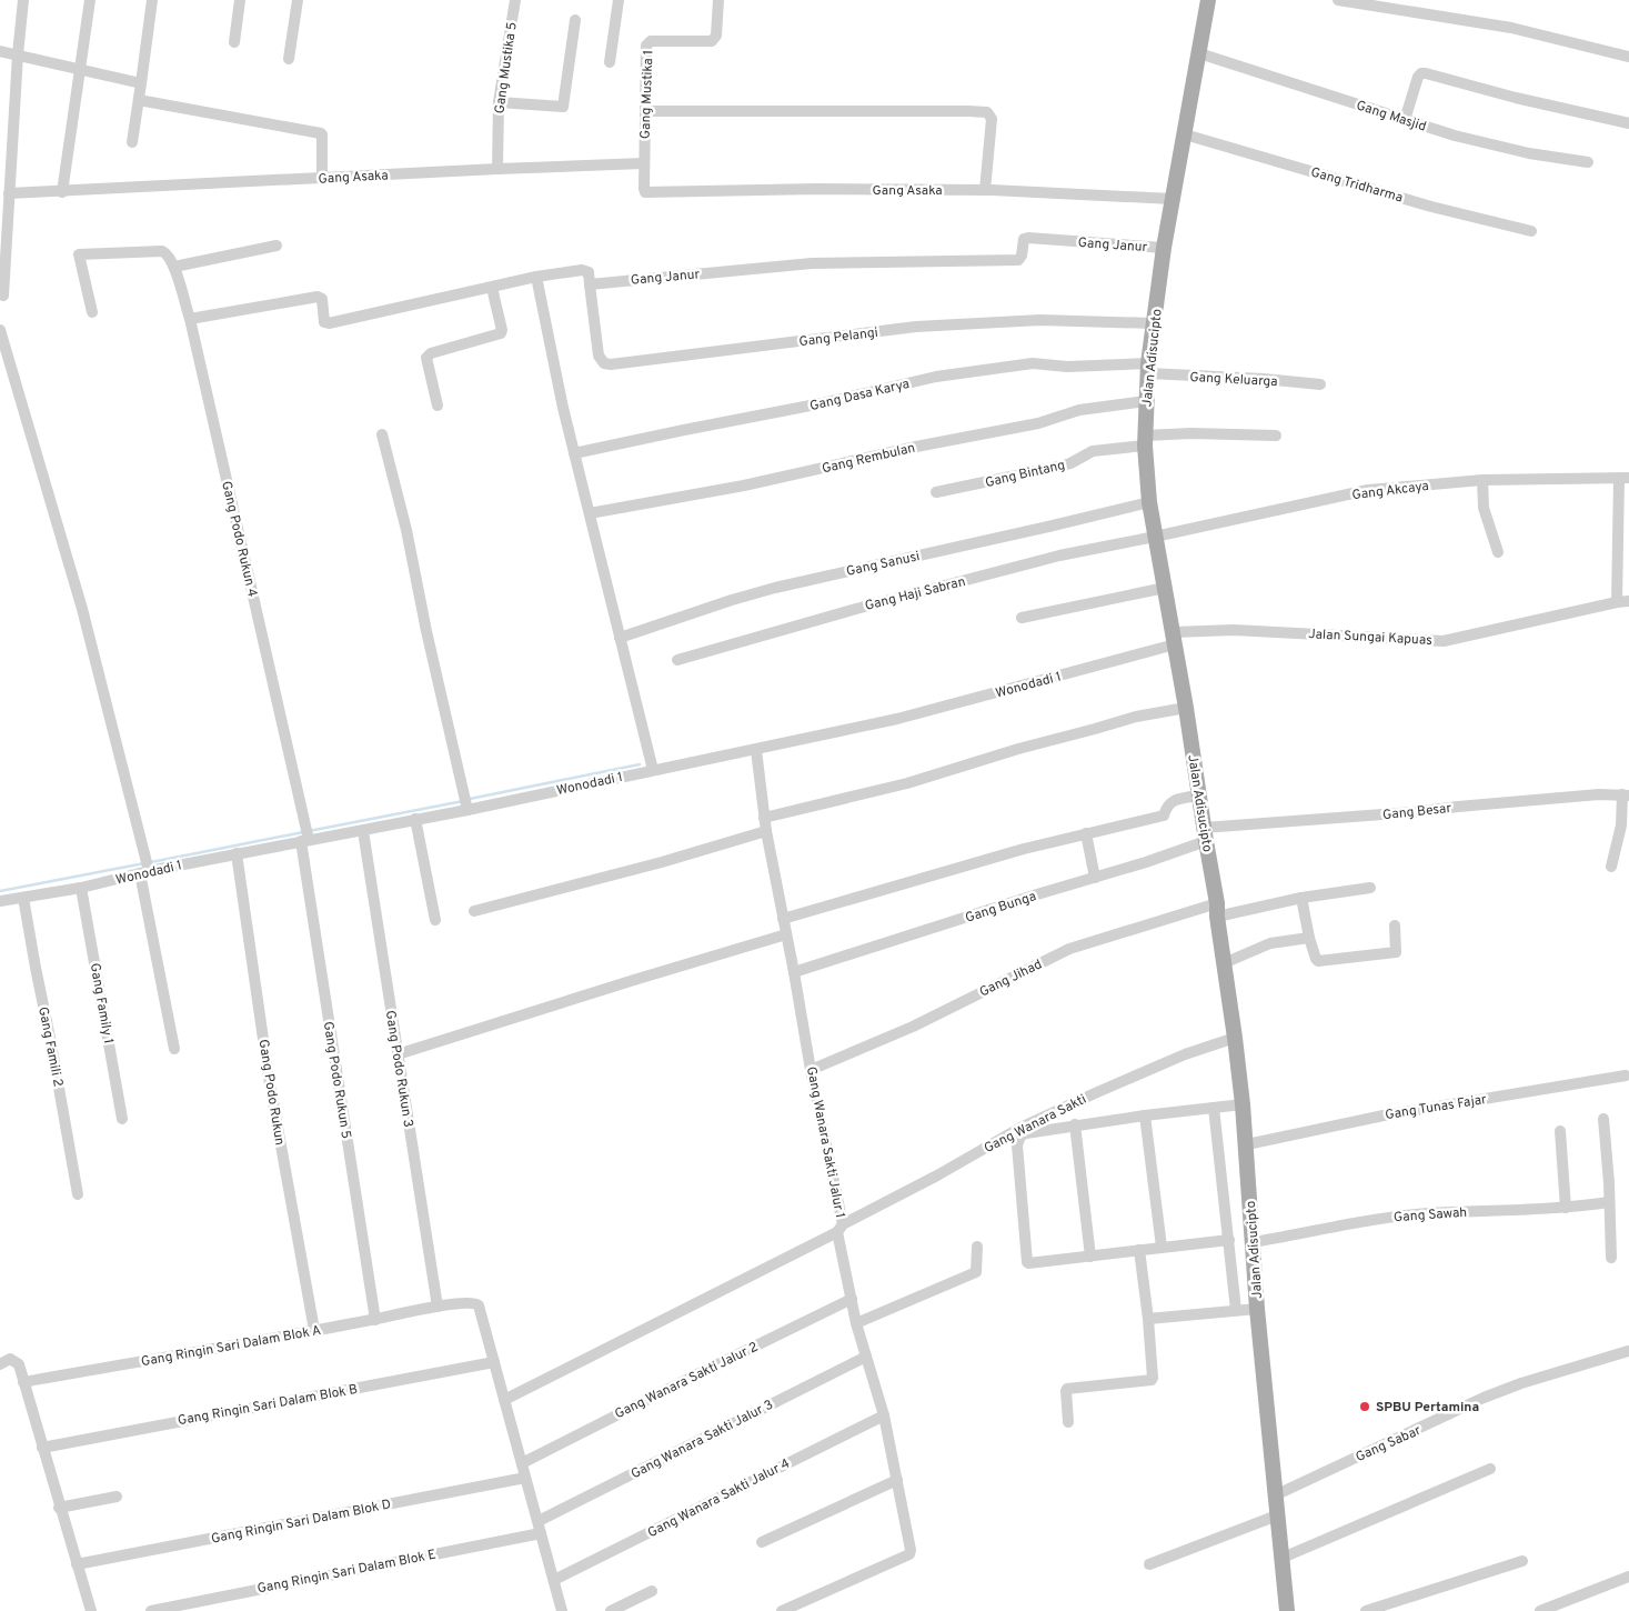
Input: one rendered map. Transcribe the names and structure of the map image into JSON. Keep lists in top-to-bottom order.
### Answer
{
  "streets": {
    "main road": ["Jalan Adisucipto"],
    "street": [
      "Gang Mustika 5",
      "Gang Mustika 1",
      "Gang Masjid",
      "Gang Asaka",
      "Gang Tridharma",
      "Gang Janur",
      "Gang Pelangi",
      "Gang Keluarga",
      "Gang Dasa Karya",
      "Gang Rembulan",
      "Gang Bintang",
      "Gang Akcaya",
      "Gang Podo Rukun 4",
      "Gang Sanusi",
      "Gang Haji Sabran",
      "Jalan Sungai Kapuas",
      "Wonodadi 1",
      "Gang Besar",
      "Gang Bunga",
      "Gang Jihad",
      "Gang Family 1",
      "Gang Famili 2",
      "Gang Podo Rukun 3",
      "Gang Podo Rukun 5",
      "Gang Podo Rukun",
      "Gang Tunas Fajar",
      "Gang Wanara Sakti",
      "Gang Wanara Sakti Jalur 1",
      "Gang Sawah",
      "Gang Ringin Sari Dalam Blok A",
      "Gang Wanara Sakti Jalur 2",
      "Gang Ringin Sari Dalam Blok B",
      "Gang Wanara Sakti Jalur 3",
      "Gang Sabar",
      "Gang Wanara Sakti Jalur 4",
      "Gang Ringin Sari Dalam Blok D",
      "Gang Ringin Sari Dalam Blok E"
    ]
  },
  "crossings": [
    ["Gang Mustika 5", "Gang Asaka"],
    ["Gang Mustika 1", "Gang Asaka"],
    ["Gang Masjid", "Jalan Adisucipto"],
    ["Gang Asaka", "Jalan Adisucipto"],
    ["Gang Tridharma", "Jalan Adisucipto"],
    ["Gang Janur", "Gang Pelangi"],
    ["Gang Janur", "Jalan Adisucipto"],
    ["Gang Pelangi", "Jalan Adisucipto"],
    ["Jalan Adisucipto", "Gang Keluarga"],
    ["Jalan Adisucipto", "Gang Dasa Karya"],
    ["Jalan Adisucipto", "Gang Rembulan"],
    ["Jalan Adisucipto", "Gang Bintang"],
    ["Jalan Adisucipto", "Gang Akcaya"],
    ["Jalan Adisucipto", "Gang Sanusi"],
    ["Jalan Adisucipto", "Gang Haji Sabran"],
    ["Jalan Adisucipto", "Jalan Sungai Kapuas"],
    ["Jalan Adisucipto", "Wonodadi 1"],
    ["Jalan Adisucipto", "Gang Besar"],
    ["Jalan Adisucipto", "Gang Bunga"],
    ["Jalan Adisucipto", "Gang Jihad"],
    ["Jalan Adisucipto", "Gang Tunas Fajar"],
    ["Jalan Adisucipto", "Gang Wanara Sakti"],
    ["Jalan Adisucipto", "Gang Sawah"],
    ["Jalan Adisucipto", "Gang Sabar"],
    ["Gang Keluarga", "Gang Dasa Karya"],
    ["Gang Akcaya", "Gang Haji Sabran"],
    ["Gang Podo Rukun 4", "Wonodadi 1"],
    ["Gang Podo Rukun 4", "Gang Podo Rukun 5"],
    ["Jalan Sungai Kapuas", "Wonodadi 1"],
    ["Wonodadi 1", "Gang Family 1"],
    ["Wonodadi 1", "Gang Famili 2"],
    ["Wonodadi 1", "Gang Podo Rukun 3"],
    ["Wonodadi 1", "Gang Podo Rukun 5"],
    ["Wonodadi 1", "Gang Podo Rukun"],
    ["Wonodadi 1", "Gang Wanara Sakti Jalur 1"],
    ["Gang Besar", "Gang Bunga"],
    ["Gang Bunga", "Gang Wanara Sakti Jalur 1"],
    ["Gang Jihad", "Gang Wanara Sakti Jalur 1"],
    ["Gang Podo Rukun 3", "Gang Ringin Sari Dalam Blok A"],
    ["Gang Podo Rukun 5", "Gang Ringin Sari Dalam Blok A"],
    ["Gang Podo Rukun", "Gang Ringin Sari Dalam Blok A"],
    ["Gang Wanara Sakti", "Gang Wanara Sakti Jalur 1"],
    ["Gang Ringin Sari Dalam Blok A", "Gang Ringin Sari Dalam Blok B"]
  ],
  "places": ["SPBU Pertamina"]
}
